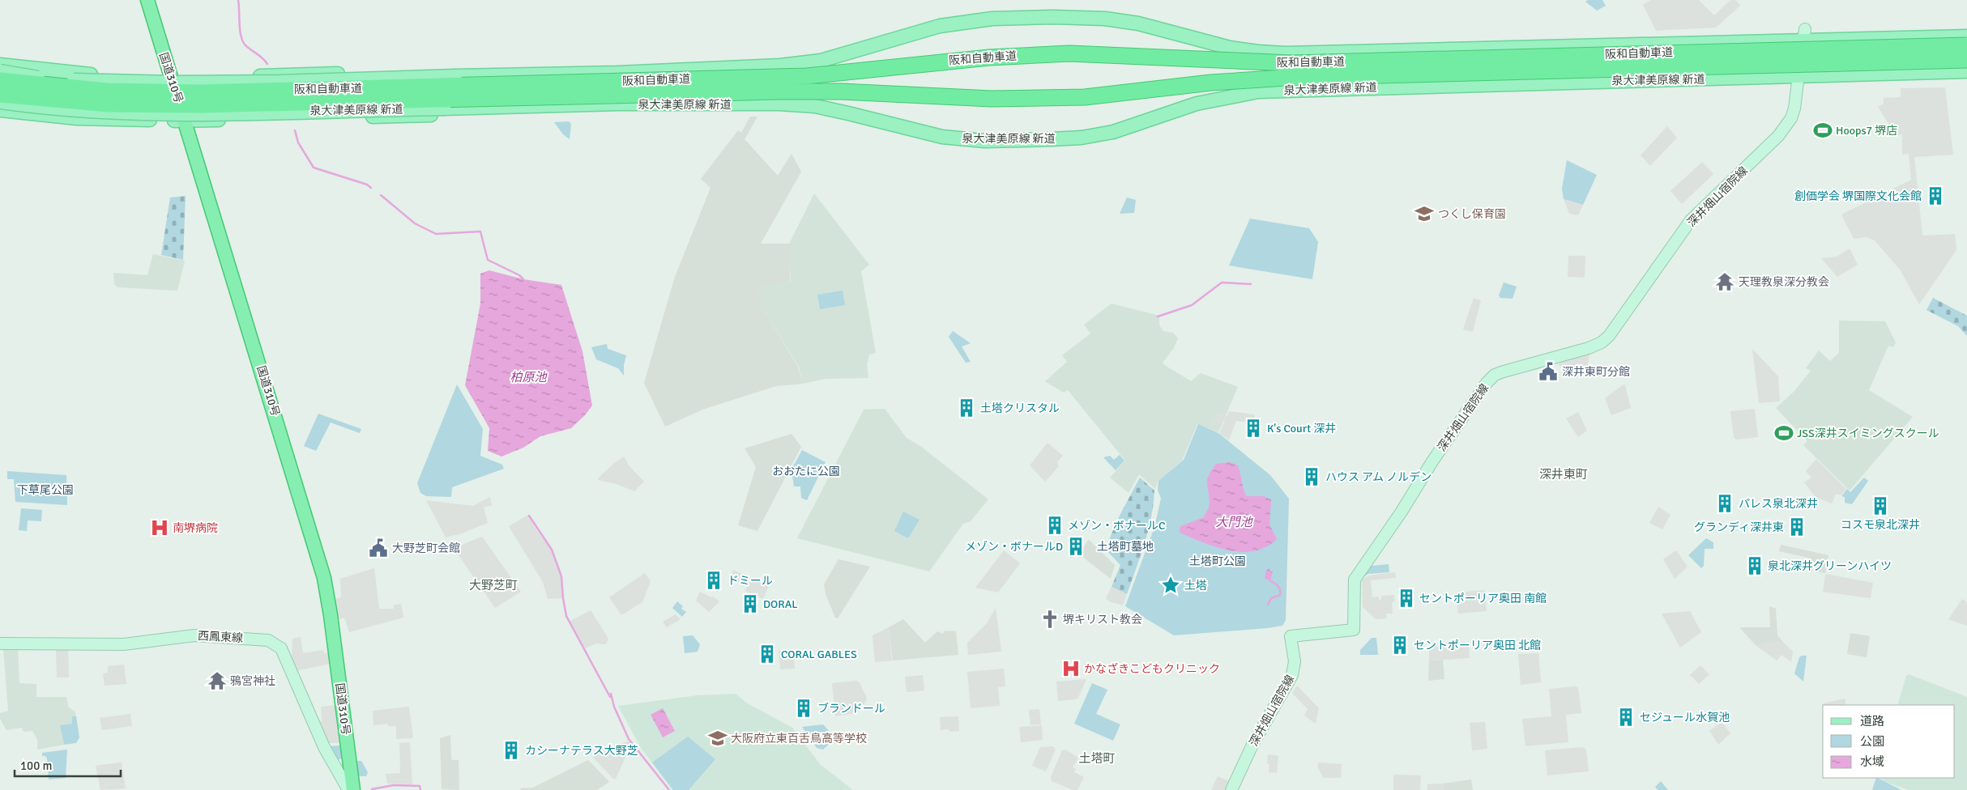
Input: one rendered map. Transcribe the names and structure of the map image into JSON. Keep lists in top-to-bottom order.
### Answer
{
  "streets": {
    "highway": ["阪和自動車道", "国道310号"],
    "main road": ["泉大津美原線 新道", "深井畑山宿院線", "西鳳東線"]
  },
  "crossings": [
    ["泉大津美原線 新道", "深井畑山宿院線"]
  ],
  "districts": ["深井東町", "大野芝町", "土塔町"],
  "water": ["柏原池", "大門池"],
  "parks": [
    "おおたに公園",
    "下草尾公園",
    "土塔町墓地",
    "土塔町公園"
  ],
  "places": {
    "sports": ["Hoops7 堺店", "JSS深井スイミングスクール"],
    "building": [
      "創価学会 堺国際文化会館",
      "土塔クリスタル",
      "K's Court 深井",
      "ハウス アム ノルデン",
      "パレス泉北深井",
      "コスモ泉北深井",
      "メゾン・ボナールC",
      "グランディ深井東",
      "メゾン・ボナールD",
      "泉北深井グリーンハイツ",
      "ドミール",
      "セントポーリア奥田 南館",
      "DORAL",
      "セントポーリア奥田 北館",
      "CORAL GABLES",
      "ブランドール",
      "セジュール水賀池",
      "カシーナテラス大野芝"
    ],
    "school or university": ["つくし保育園", "大阪府立東百舌鳥高等学校"],
    "temple": ["天理教泉深分教会", "鴉宮神社"],
    "public building": ["深井東町分館", "大野芝町会館"],
    "hospital": ["南堺病院", "かなざきこどもクリニック"],
    "place": ["土塔"],
    "church": ["堺キリスト教会"]
  },
  "legend": ["道路", "公園", "水域"],
  "scale_bar": "100 m"
}
